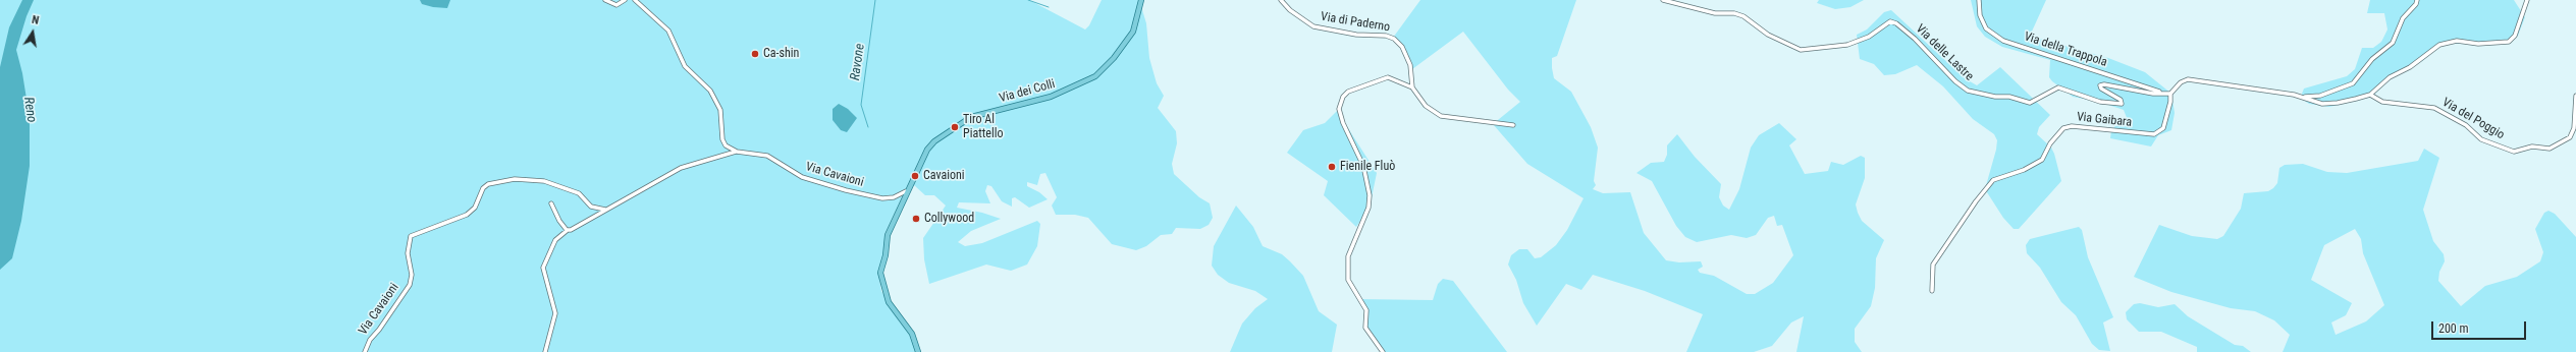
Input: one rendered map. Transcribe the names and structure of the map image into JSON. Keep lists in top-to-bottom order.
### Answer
{
  "streets": {
    "main road": ["Via dei Colli"],
    "street": [
      "Via di Paderno",
      "Via della Trappola",
      "Via delle Lastre",
      "Via del Poggio",
      "Via Gaibara",
      "Via Cavaioni"
    ]
  },
  "crossings": [
    ["Via della Trappola", "Via delle Lastre"],
    ["Via della Trappola", "Via Gaibara"],
    ["Via delle Lastre", "Via Gaibara"],
    ["Via dei Colli", "Via Cavaioni"]
  ],
  "water": ["Ravone", "Reno"],
  "places": [
    "Ca-shin",
    "Tiro Al Piattello",
    "Fienile Fluò",
    "Cavaioni",
    "Collywood"
  ],
  "scale_bar": "200 m",
  "north": "top"
}
